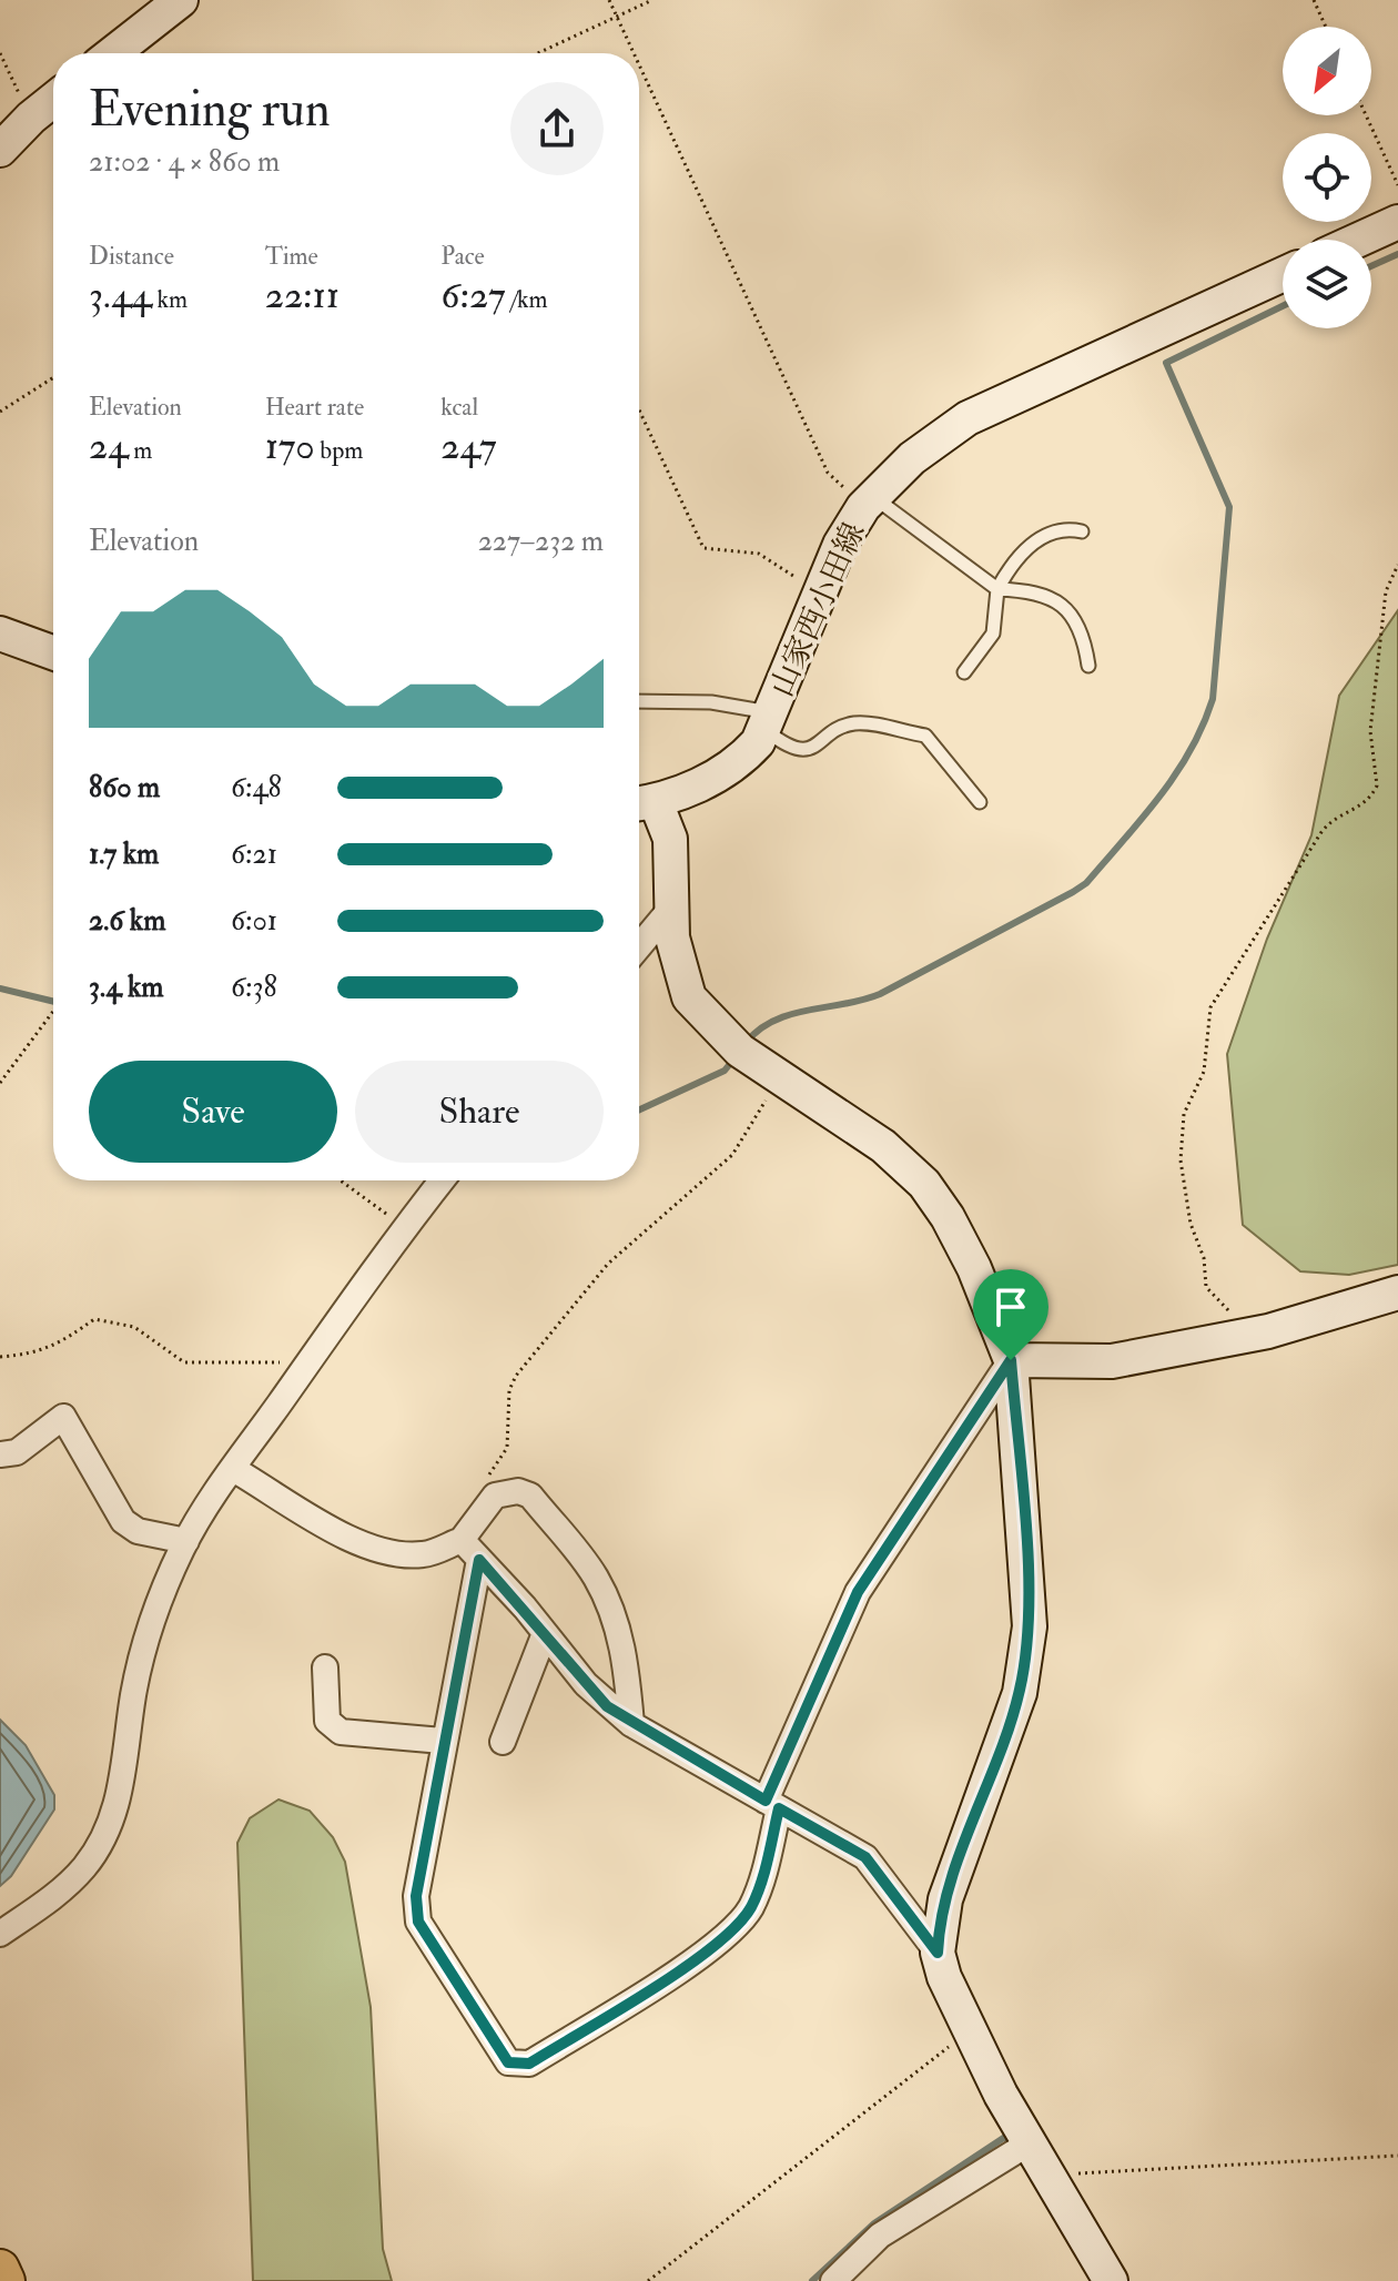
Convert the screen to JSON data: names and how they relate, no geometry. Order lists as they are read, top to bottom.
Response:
{
  "streets": {
    "street": ["山家西小田線"]
  },
  "north": "bottom left",
  "page": {
    "heading": ["Evening run", "21:02 · 4 × 860 m"],
    "stats": [
      ["Distance", "3.44 km"],
      ["Time", "22:11"],
      ["Pace", "6:27 /km"],
      ["Elevation", "24 m"],
      ["Heart rate", "170 bpm"],
      ["kcal", "247"]
    ],
    "chart": ["Elevation", "227–232 m"],
    "list": [
      {
        "name": "860 m",
        "note": "6:48"
      },
      {
        "name": "1.7 km",
        "note": "6:21"
      },
      {
        "name": "2.6 km",
        "note": "6:01"
      },
      {
        "name": "3.4 km",
        "note": "6:38"
      }
    ],
    "buttons": ["Save", "Share"]
  }
}
